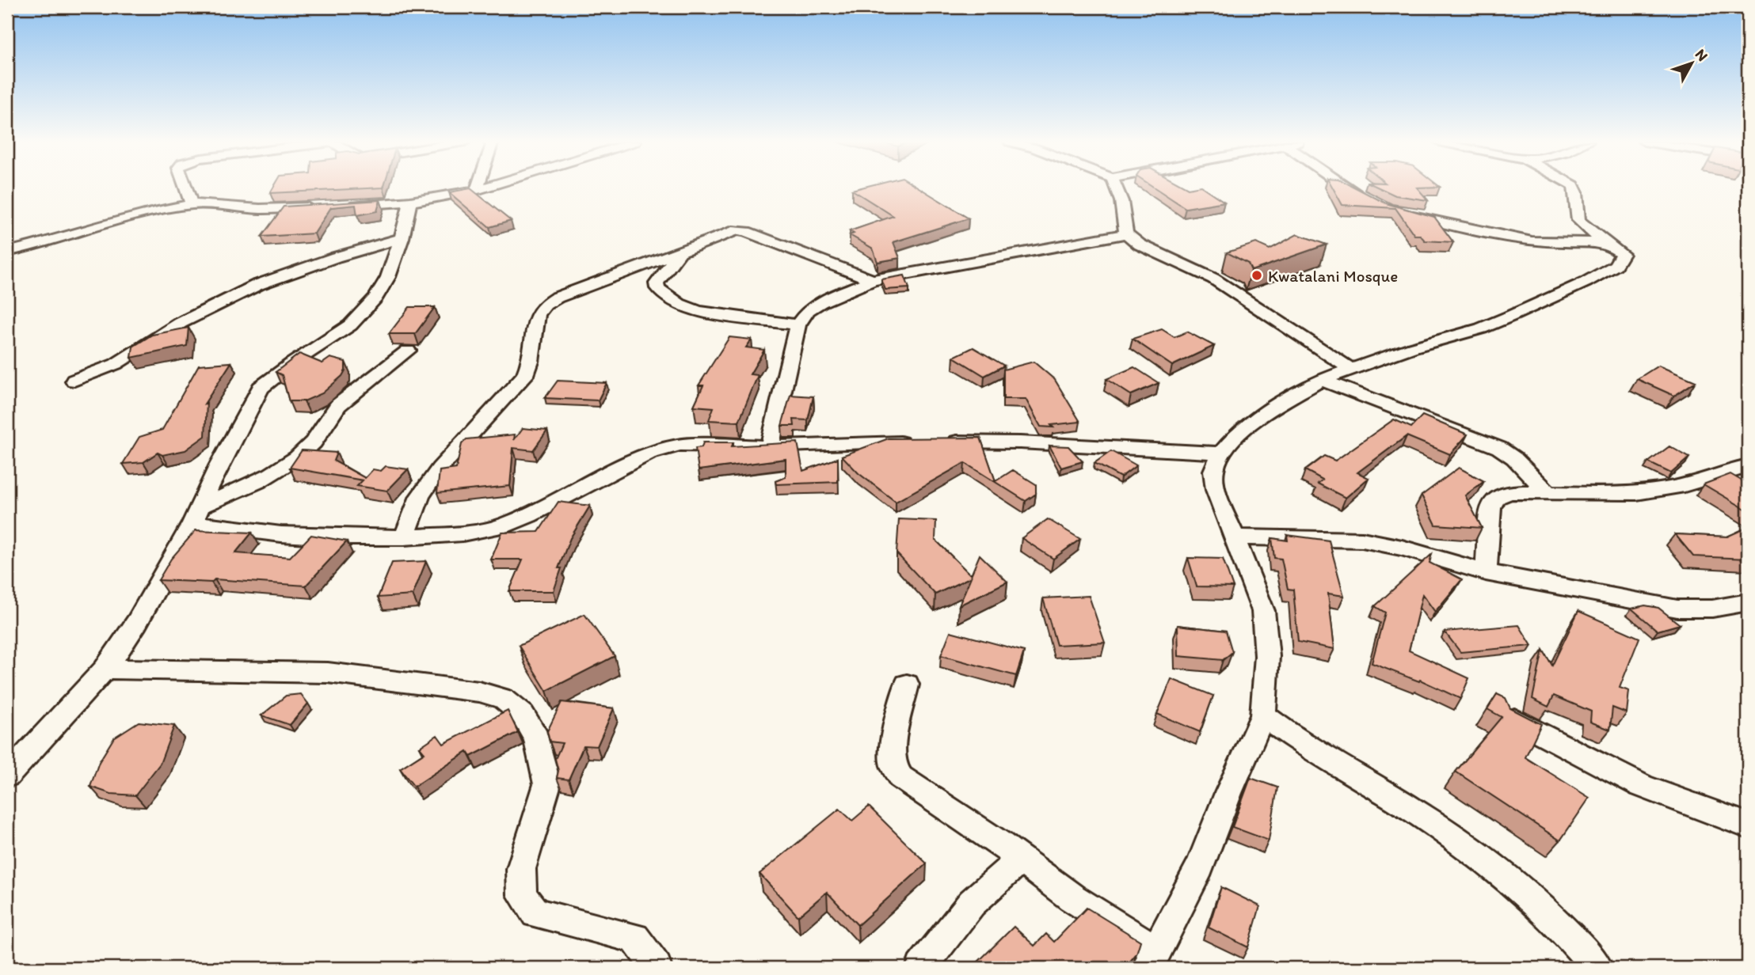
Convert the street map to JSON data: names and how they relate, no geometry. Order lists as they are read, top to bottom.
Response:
{
  "places": ["Kwatalani Mosque"],
  "north": "top right"
}
